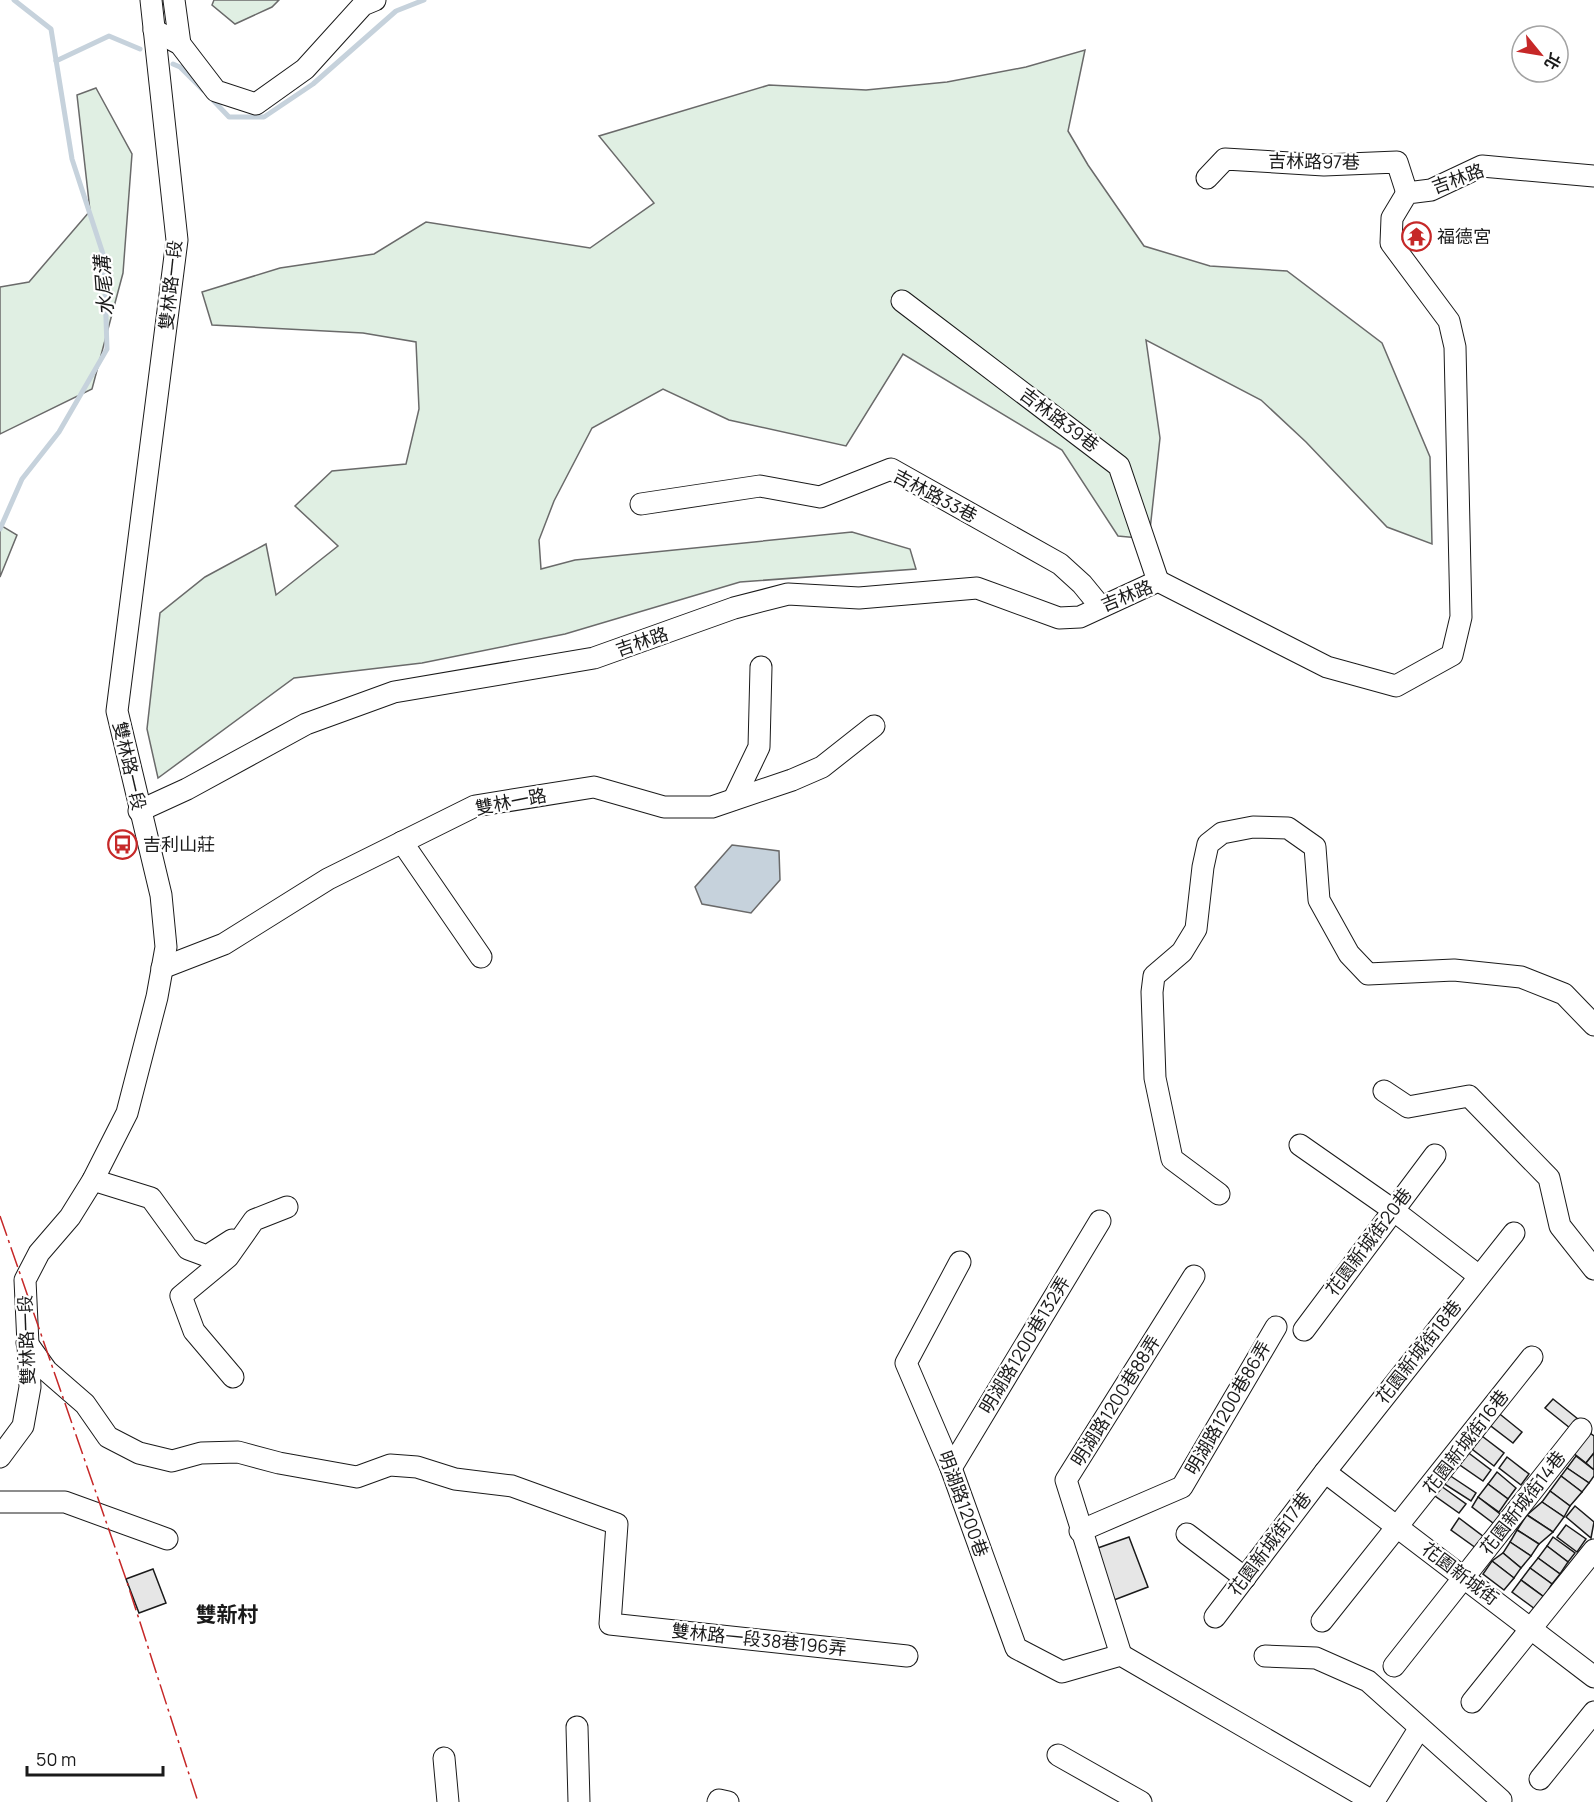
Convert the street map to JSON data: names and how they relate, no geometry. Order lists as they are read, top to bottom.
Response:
{
  "streets": {
    "street": [
      "吉林路97巷",
      "吉林路",
      "雙林路一段",
      "吉林路39巷",
      "吉林路33巷",
      "雙林一路",
      "花園新城街20巷",
      "明湖路1200巷132弄",
      "花園新城街18巷",
      "明湖路1200巷88弄",
      "明湖路1200巷86弄",
      "花園新城街16巷",
      "花園新城街14巷",
      "明湖路1200巷",
      "花園新城街17巷",
      "花園新城街",
      "雙林路一段38巷196弄"
    ]
  },
  "crossings": [
    ["吉林路97巷", "吉林路"],
    ["吉林路", "雙林路一段"],
    ["吉林路", "吉林路39巷"],
    ["吉林路", "吉林路33巷"],
    ["雙林路一段", "雙林一路"],
    ["雙林路一段", "雙林路一段38巷196弄"],
    ["明湖路1200巷132弄", "明湖路1200巷"],
    ["花園新城街18巷", "花園新城街17巷"],
    ["花園新城街18巷", "花園新城街"],
    ["明湖路1200巷88弄", "明湖路1200巷86弄"],
    ["花園新城街16巷", "花園新城街"],
    ["花園新城街14巷", "花園新城街"],
    ["花園新城街17巷", "花園新城街"]
  ],
  "districts": ["雙新村"],
  "water": ["水尾溝"],
  "places": {
    "temple": ["福德宮"],
    "bus stop": ["吉利山莊"]
  },
  "scale_bar": "50 m",
  "north": "bottom right"
}
